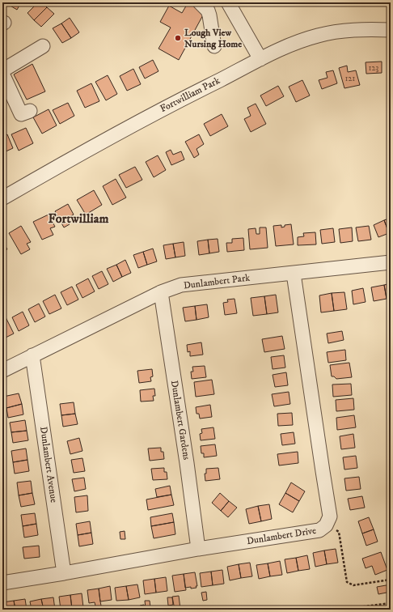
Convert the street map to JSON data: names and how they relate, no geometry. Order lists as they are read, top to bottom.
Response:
{
  "streets": {
    "street": [
      "Fortwilliam Park",
      "Dunlambert Park",
      "Dunlambert Gardens",
      "Dunlambert Avenue",
      "Dunlambert Drive"
    ]
  },
  "crossings": [
    ["Dunlambert Park", "Dunlambert Gardens"],
    ["Dunlambert Park", "Dunlambert Avenue"],
    ["Dunlambert Park", "Dunlambert Drive"],
    ["Dunlambert Gardens", "Dunlambert Drive"],
    ["Dunlambert Avenue", "Dunlambert Drive"]
  ],
  "districts": ["Fortwilliam"],
  "places": ["Lough View Nursing Home"],
  "house_numbers": ["123", "121"]
}
